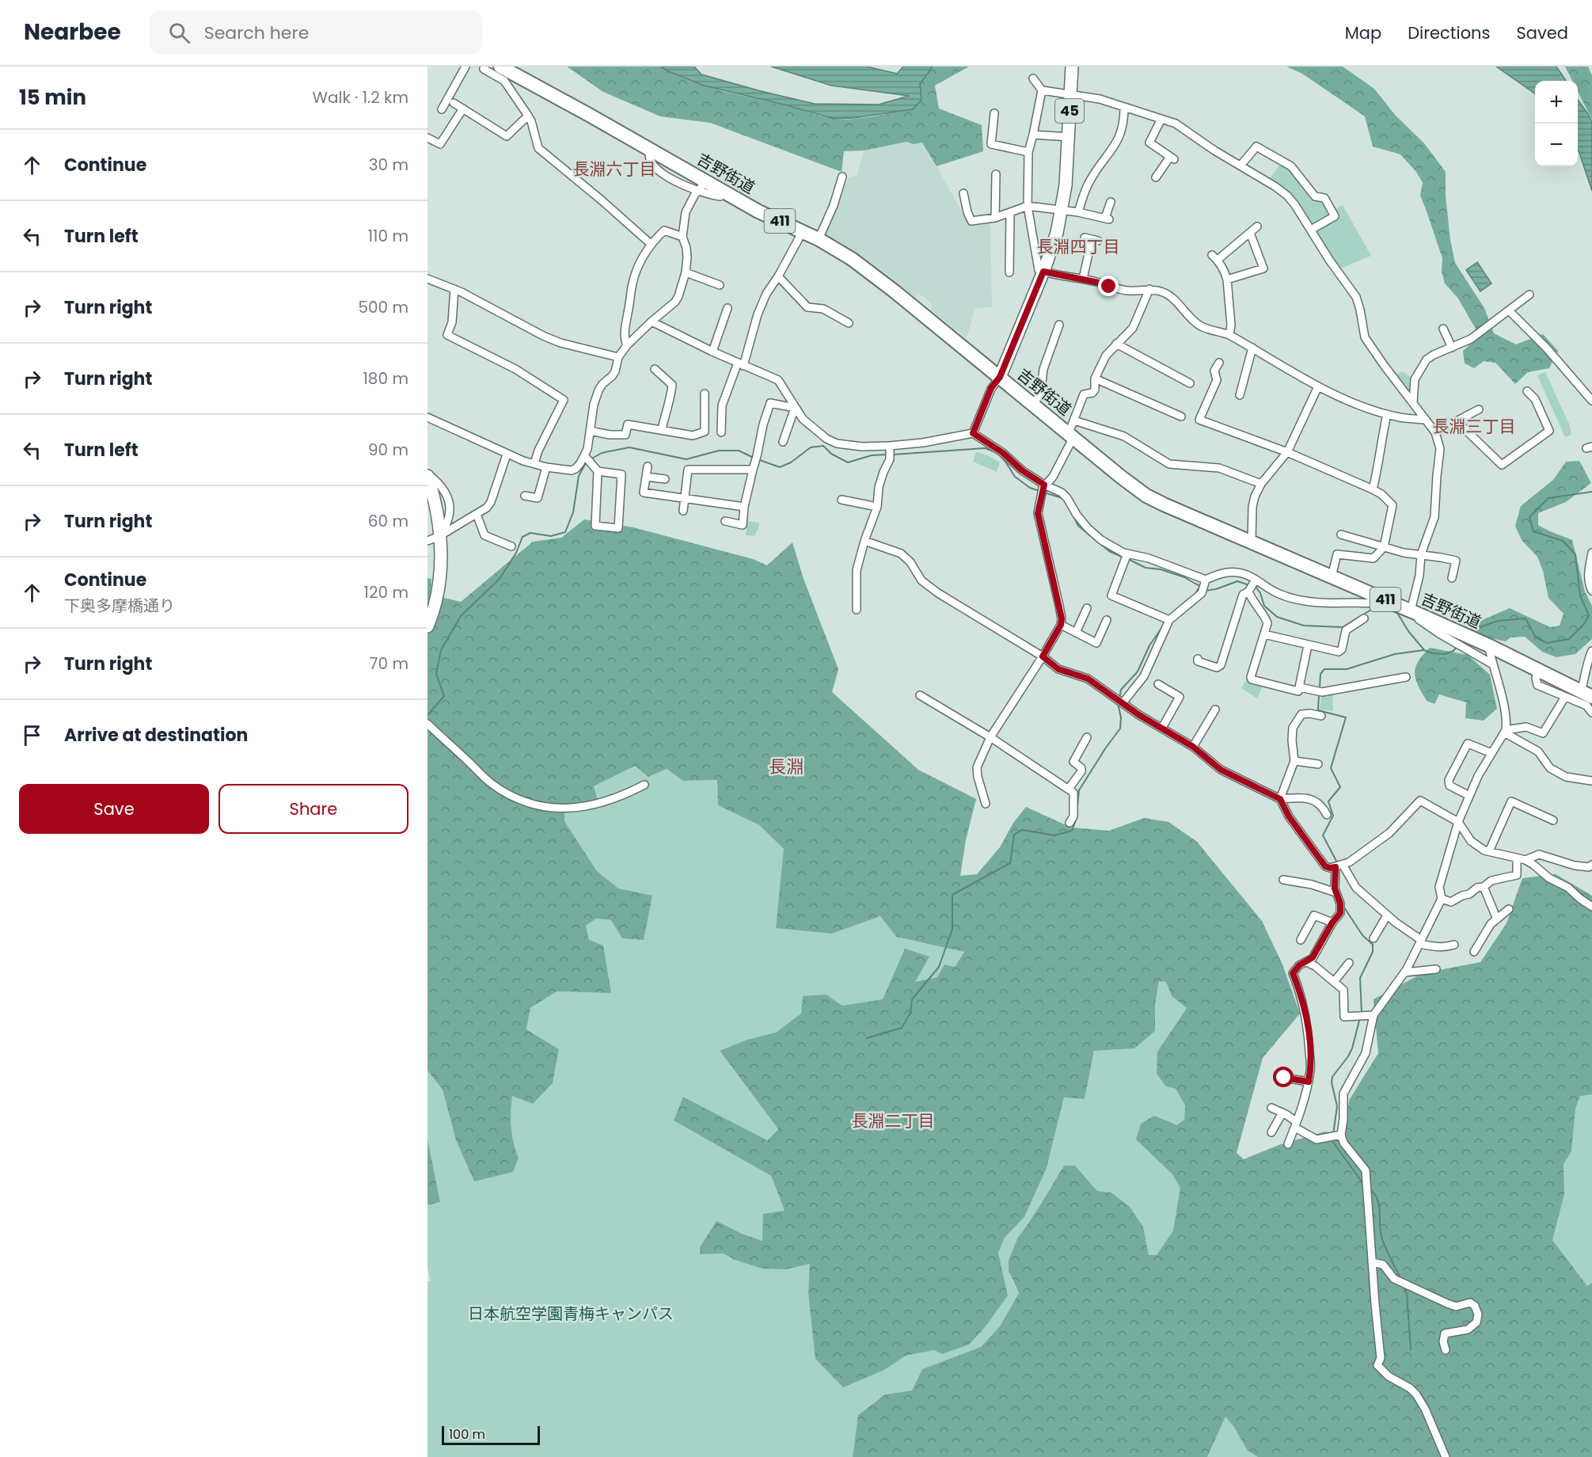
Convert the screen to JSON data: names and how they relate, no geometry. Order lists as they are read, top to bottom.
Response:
{
  "streets": {
    "highway": ["吉野街道", "411"],
    "main road": ["45"]
  },
  "crossings": [
    ["45", "吉野街道"]
  ],
  "districts": [
    "長淵六丁目",
    "長淵四丁目",
    "長淵三丁目",
    "長淵",
    "長淵二丁目"
  ],
  "parks": ["日本航空学園青梅キャンパス"],
  "scale_bar": "100 m",
  "page": {
    "header": "Nearbee",
    "search": "Search here",
    "nav": ["Map", "Directions", "Saved"],
    "heading": ["15 min", "Walk · 1.2 km"],
    "map_buttons": ["+", "−"],
    "list": [
      ["Continue", "30 m"],
      ["Turn left", "110 m"],
      ["Turn right", "500 m"],
      ["Turn right", "180 m"],
      ["Turn left", "90 m"],
      ["Turn right", "60 m"],
      ["Continue", "下奥多摩橋通り", "120 m"],
      ["Turn right", "70 m"],
      "Arrive at destination"
    ],
    "buttons": ["Save", "Share"],
    "scale": "100 m"
  }
}
